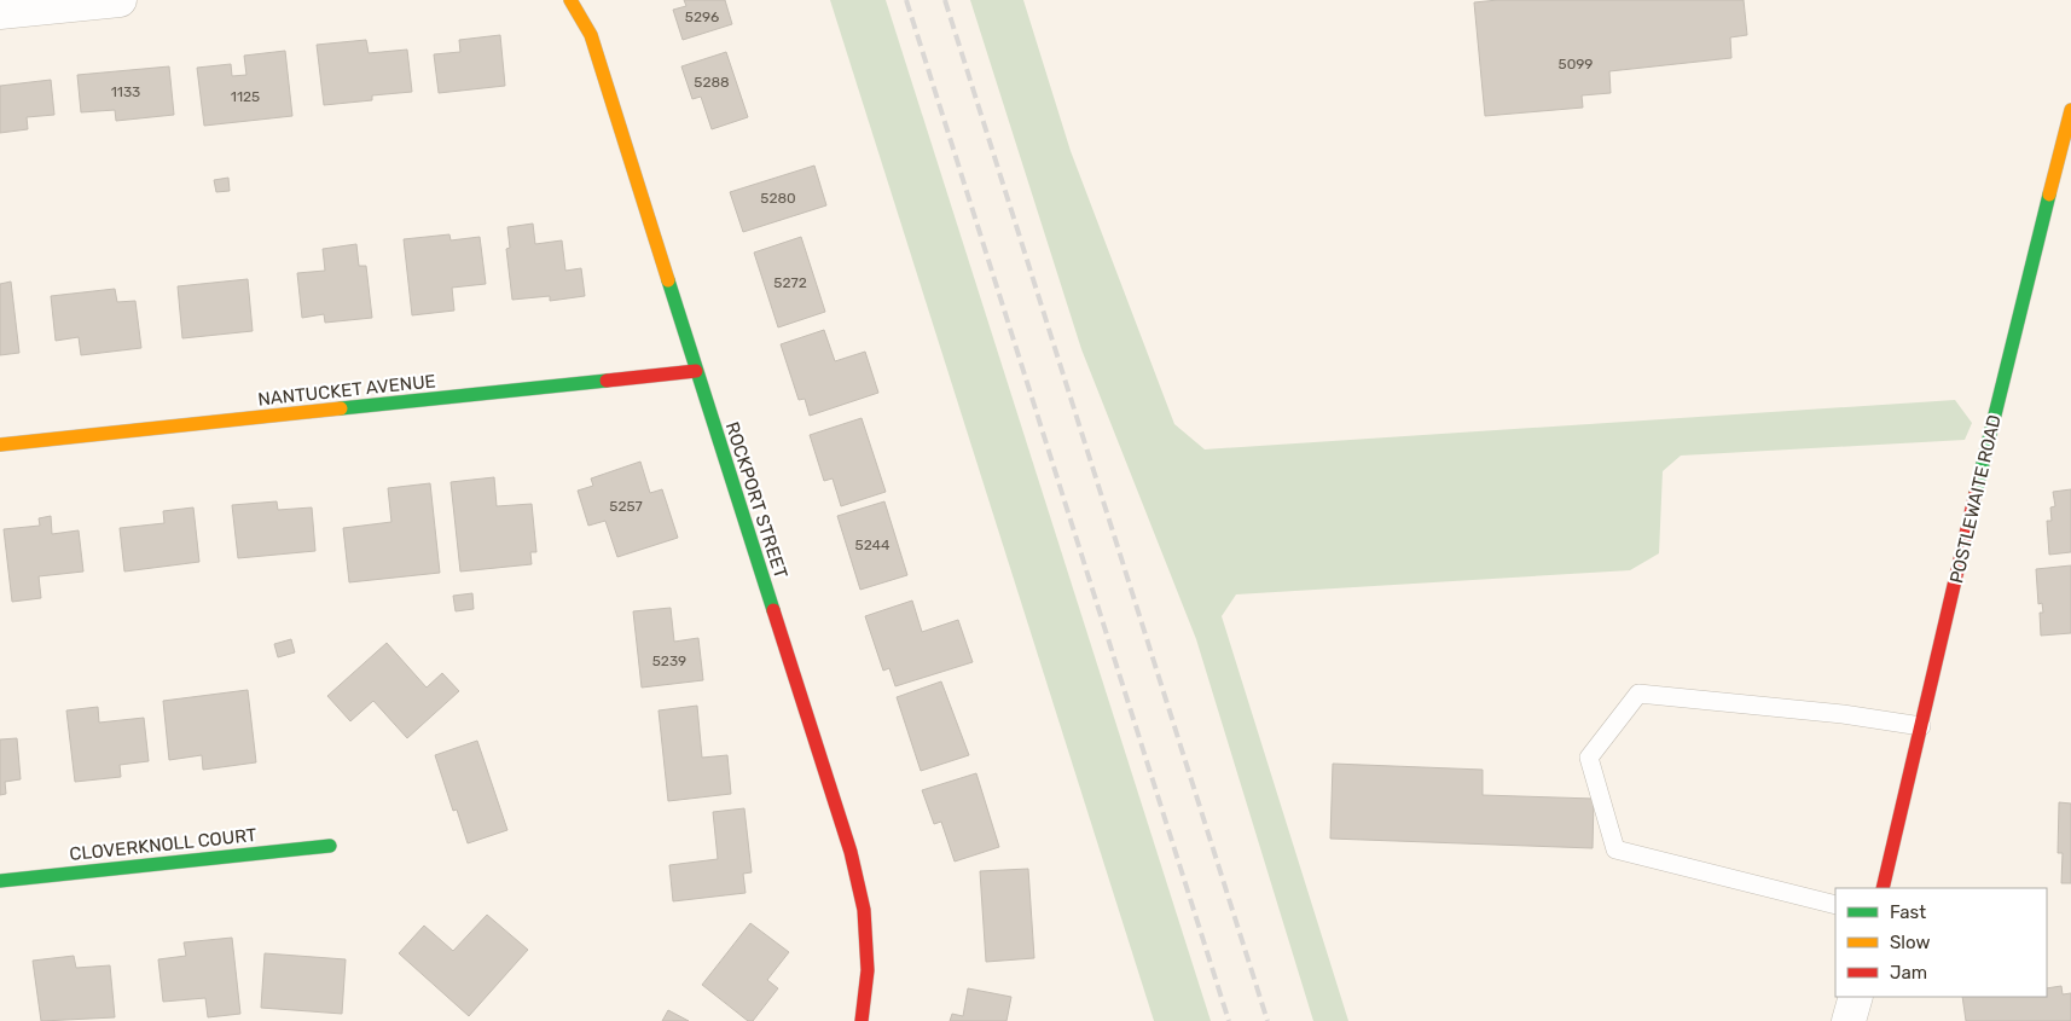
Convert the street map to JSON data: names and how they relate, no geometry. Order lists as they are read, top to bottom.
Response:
{
  "streets": {
    "street": [
      "NANTUCKET AVENUE",
      "POSTLEWAITE ROAD",
      "ROCKPORT STREET",
      "CLOVERKNOLL COURT"
    ]
  },
  "crossings": [
    ["NANTUCKET AVENUE", "ROCKPORT STREET"]
  ],
  "house_numbers": [
    "5296",
    "5099",
    "5288",
    "1133",
    "1125",
    "5280",
    "5272",
    "5257",
    "5244",
    "5239"
  ],
  "legend": ["Fast", "Slow", "Jam"]
}
